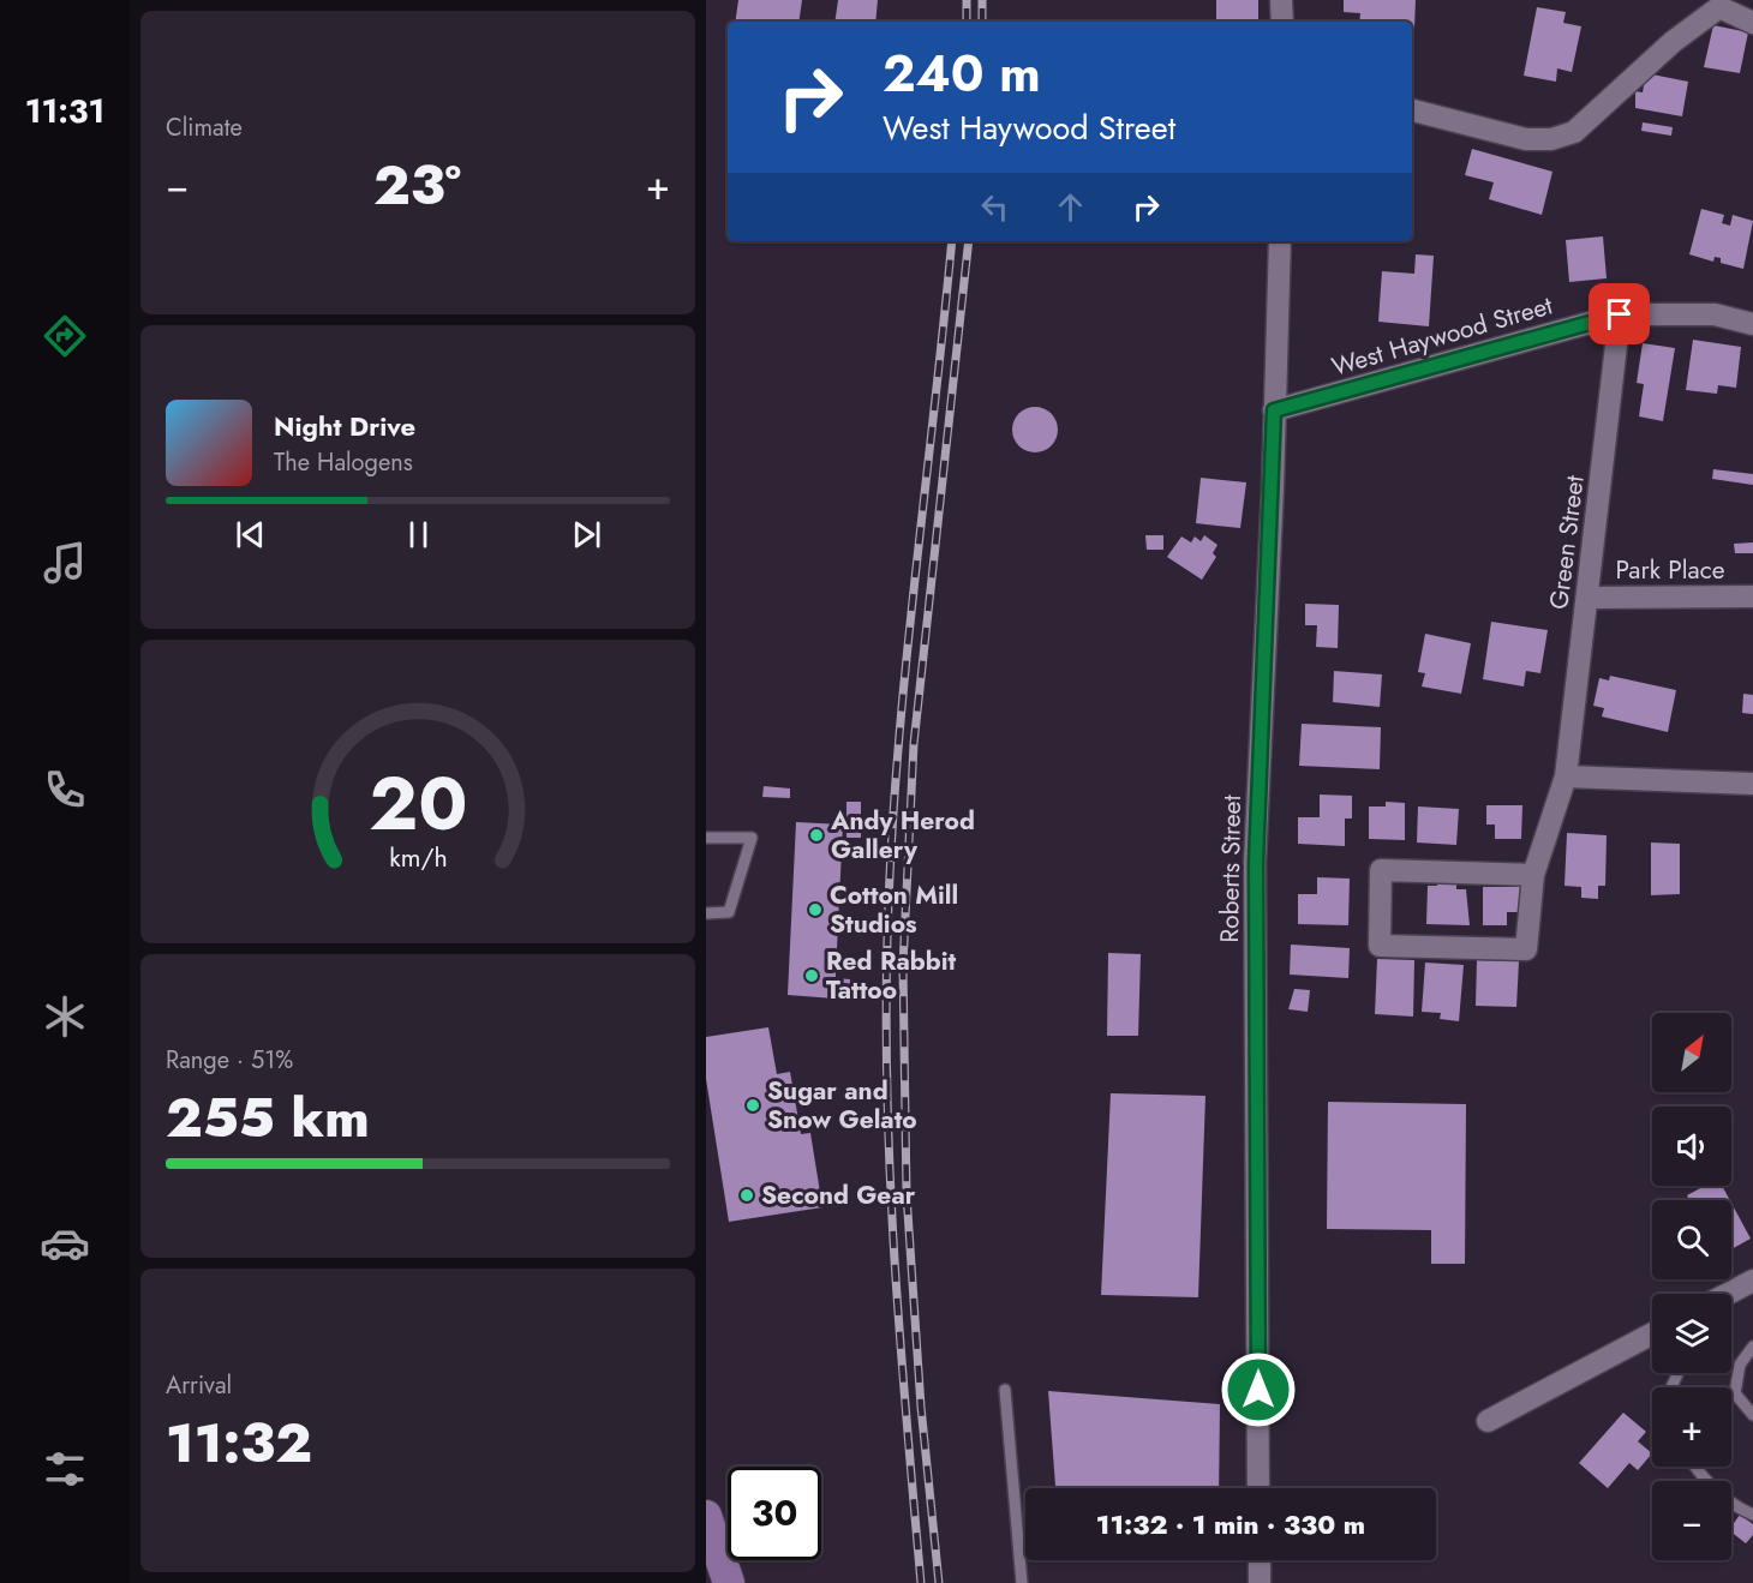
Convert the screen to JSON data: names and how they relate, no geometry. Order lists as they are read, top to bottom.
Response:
{
  "streets": {
    "street": [
      "West Haywood Street",
      "Green Street",
      "Park Place",
      "Roberts Street"
    ]
  },
  "crossings": [
    ["West Haywood Street", "Green Street"],
    ["West Haywood Street", "Roberts Street"],
    ["Green Street", "Park Place"]
  ],
  "places": [
    "Andy Herod Gallery",
    "Cotton Mill Studios",
    "Red Rabbit Tattoo",
    "Sugar and Snow Gelato",
    "Second Gear"
  ],
  "north": "top right",
  "page": {
    "tabs": "11:31",
    "tile": [
      "Climate",
      ["Range · 51%", "255 km"],
      ["Arrival", "11:32"]
    ],
    "turn": ["240 m", "West Haywood Street"],
    "heat": ["−", "23°", "+"],
    "song": ["Night Drive", "The Halogens"],
    "map_buttons": ["+", "−"],
    "limit": "30",
    "trip": "11:32 · 1 min · 330 m",
    "gauge": ["20", "km/h"]
  }
}
